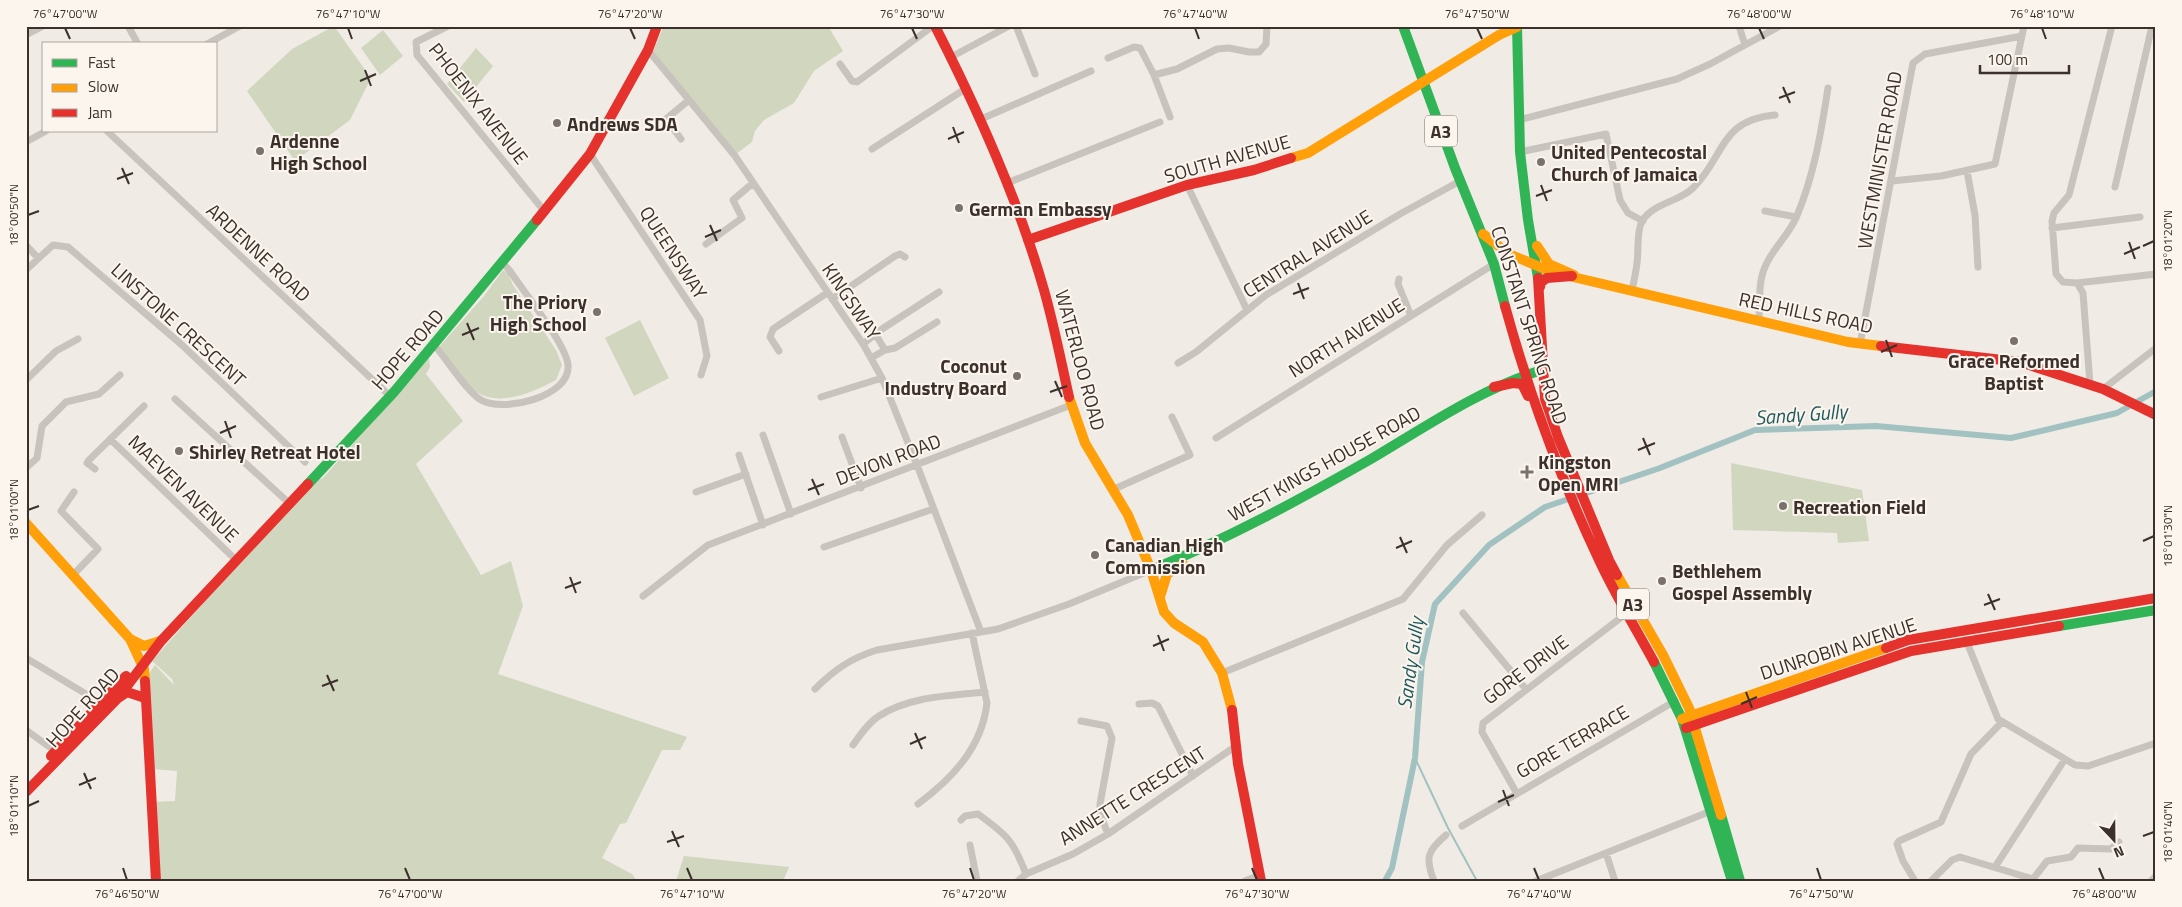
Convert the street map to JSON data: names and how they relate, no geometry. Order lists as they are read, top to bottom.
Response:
{
  "streets": {
    "main road": [
      "A3",
      "SOUTH AVENUE",
      "RED HILLS ROAD",
      "CONSTANT SPRING ROAD",
      "HOPE ROAD",
      "WATERLOO ROAD",
      "WEST KINGS HOUSE ROAD",
      "DUNROBIN AVENUE"
    ],
    "street": [
      "PHOENIX AVENUE",
      "WESTMINISTER ROAD",
      "ARDENNE ROAD",
      "QUEENSWAY",
      "CENTRAL AVENUE",
      "KINGSWAY",
      "LINSTONE CRESCENT",
      "NORTH AVENUE",
      "DEVON ROAD",
      "MAEVEN AVENUE",
      "GORE DRIVE",
      "GORE TERRACE",
      "ANNETTE CRESCENT"
    ]
  },
  "crossings": [
    ["PHOENIX AVENUE", "HOPE ROAD"],
    ["A3", "SOUTH AVENUE"],
    ["A3", "RED HILLS ROAD"],
    ["A3", "CONSTANT SPRING ROAD"],
    ["A3", "WEST KINGS HOUSE ROAD"],
    ["SOUTH AVENUE", "CONSTANT SPRING ROAD"],
    ["SOUTH AVENUE", "WATERLOO ROAD"],
    ["WESTMINISTER ROAD", "RED HILLS ROAD"],
    ["ARDENNE ROAD", "HOPE ROAD"],
    ["QUEENSWAY", "HOPE ROAD"],
    ["CENTRAL AVENUE", "CONSTANT SPRING ROAD"],
    ["KINGSWAY", "HOPE ROAD"],
    ["KINGSWAY", "DEVON ROAD"],
    ["KINGSWAY", "WEST KINGS HOUSE ROAD"],
    ["RED HILLS ROAD", "CONSTANT SPRING ROAD"],
    ["CONSTANT SPRING ROAD", "NORTH AVENUE"],
    ["CONSTANT SPRING ROAD", "WEST KINGS HOUSE ROAD"],
    ["CONSTANT SPRING ROAD", "DUNROBIN AVENUE"],
    ["CONSTANT SPRING ROAD", "GORE DRIVE"],
    ["CONSTANT SPRING ROAD", "GORE TERRACE"],
    ["HOPE ROAD", "MAEVEN AVENUE"],
    ["WATERLOO ROAD", "DEVON ROAD"],
    ["WATERLOO ROAD", "WEST KINGS HOUSE ROAD"],
    ["WATERLOO ROAD", "ANNETTE CRESCENT"],
    ["GORE DRIVE", "GORE TERRACE"]
  ],
  "water": ["Sandy Gully"],
  "places": {
    "other": [
      "Andrews SDA",
      "Ardenne High School",
      "United Pentecostal Church of Jamaica",
      "German Embassy",
      "The Priory High School",
      "Grace Reformed Baptist",
      "Coconut Industry Board",
      "Shirley Retreat Hotel",
      "Recreation Field",
      "Canadian High Commission",
      "Bethlehem Gospel Assembly"
    ],
    "health": ["Kingston Open MRI"]
  },
  "legend": ["Fast", "Slow", "Jam"],
  "scale_bar": "100 m",
  "north": "bottom",
  "coordinates": [
    "76°47'00\"W",
    "76°47'10\"W",
    "76°47'20\"W",
    "76°47'30\"W",
    "76°47'40\"W",
    "76°47'50\"W",
    "76°48'00\"W",
    "76°48'10\"W",
    "18°00'50\"N",
    "18°01'20\"N",
    "18°01'00\"N",
    "18°01'30\"N",
    "18°01'10\"N",
    "18°01'40\"N",
    "76°46'50\"W"
  ]
}
